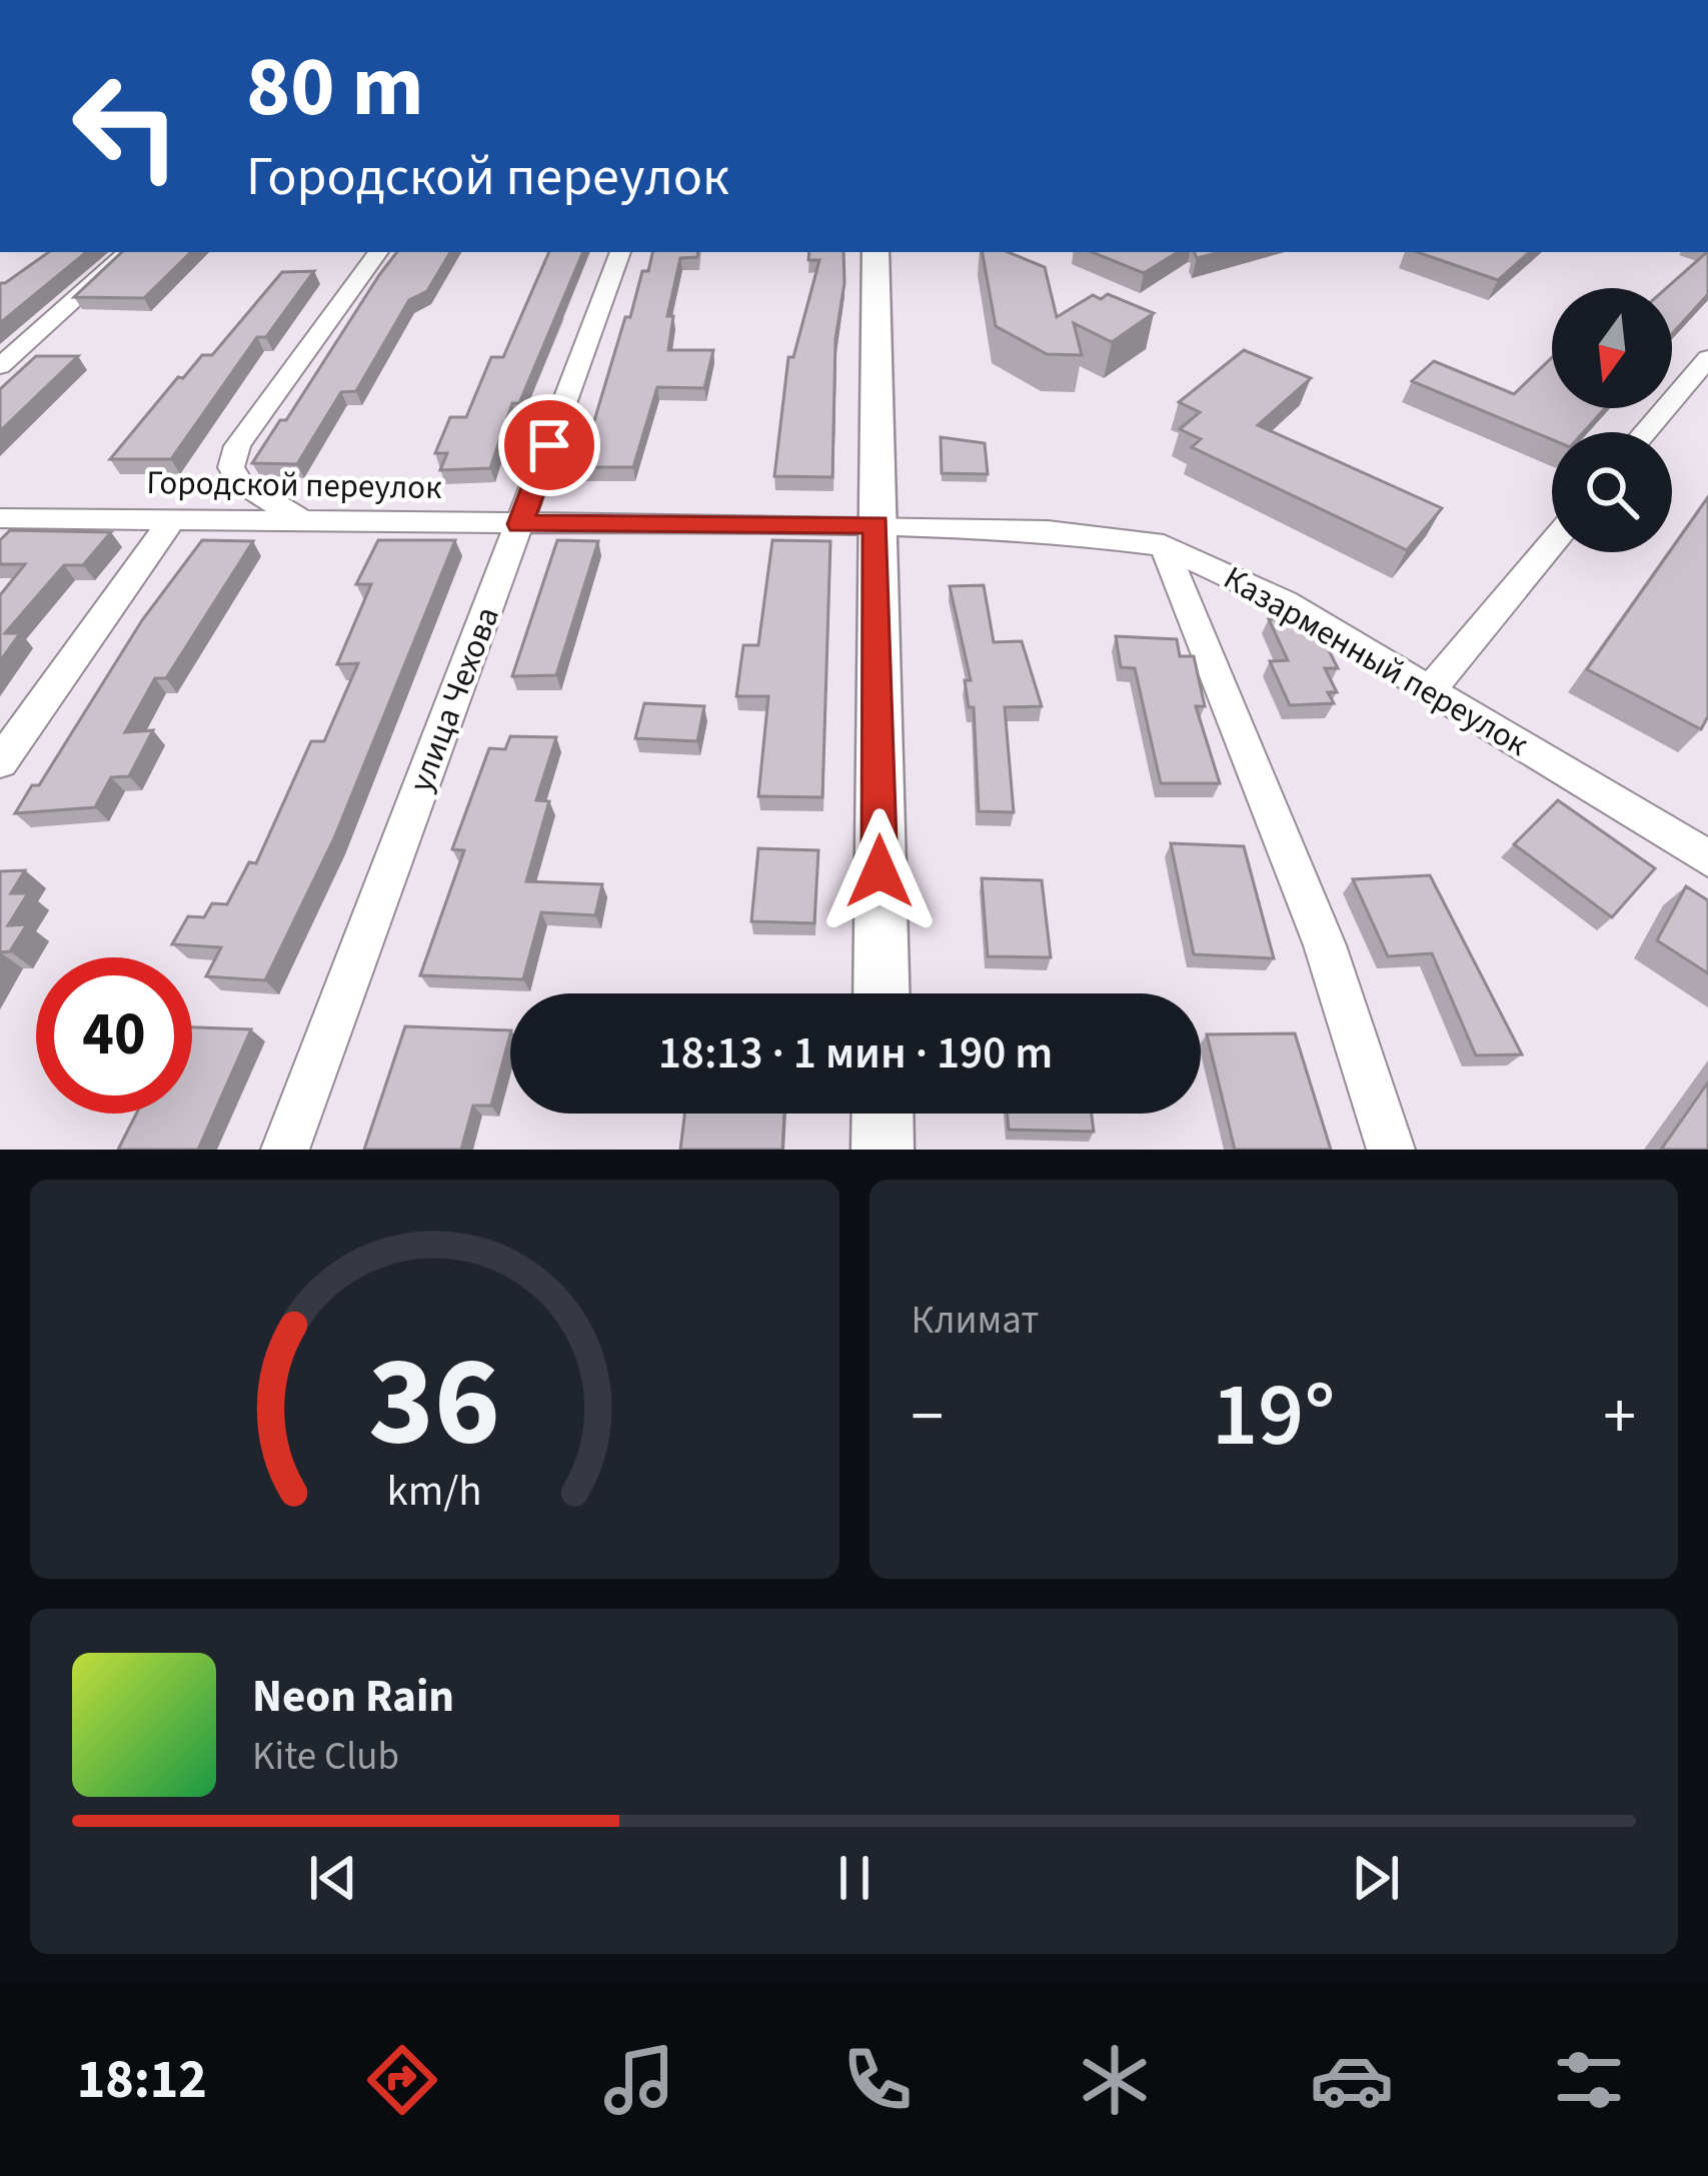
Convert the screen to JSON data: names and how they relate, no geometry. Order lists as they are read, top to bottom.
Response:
{
  "streets": {
    "street": ["Городской переулок", "Казарменный переулок", "улица Чехова"]
  },
  "crossings": [
    ["Городской переулок", "Казарменный переулок"],
    ["Городской переулок", "улица Чехова"]
  ],
  "north": "bottom",
  "page": {
    "turn": ["80 m", "Городской переулок"],
    "limit": "40",
    "trip": "18:13 · 1 мин · 190 m",
    "tile": "Климат",
    "heat": ["−", "19°", "+"],
    "song": ["Neon Rain", "Kite Club"],
    "tabs": "18:12",
    "gauge": ["36", "km/h"]
  }
}
